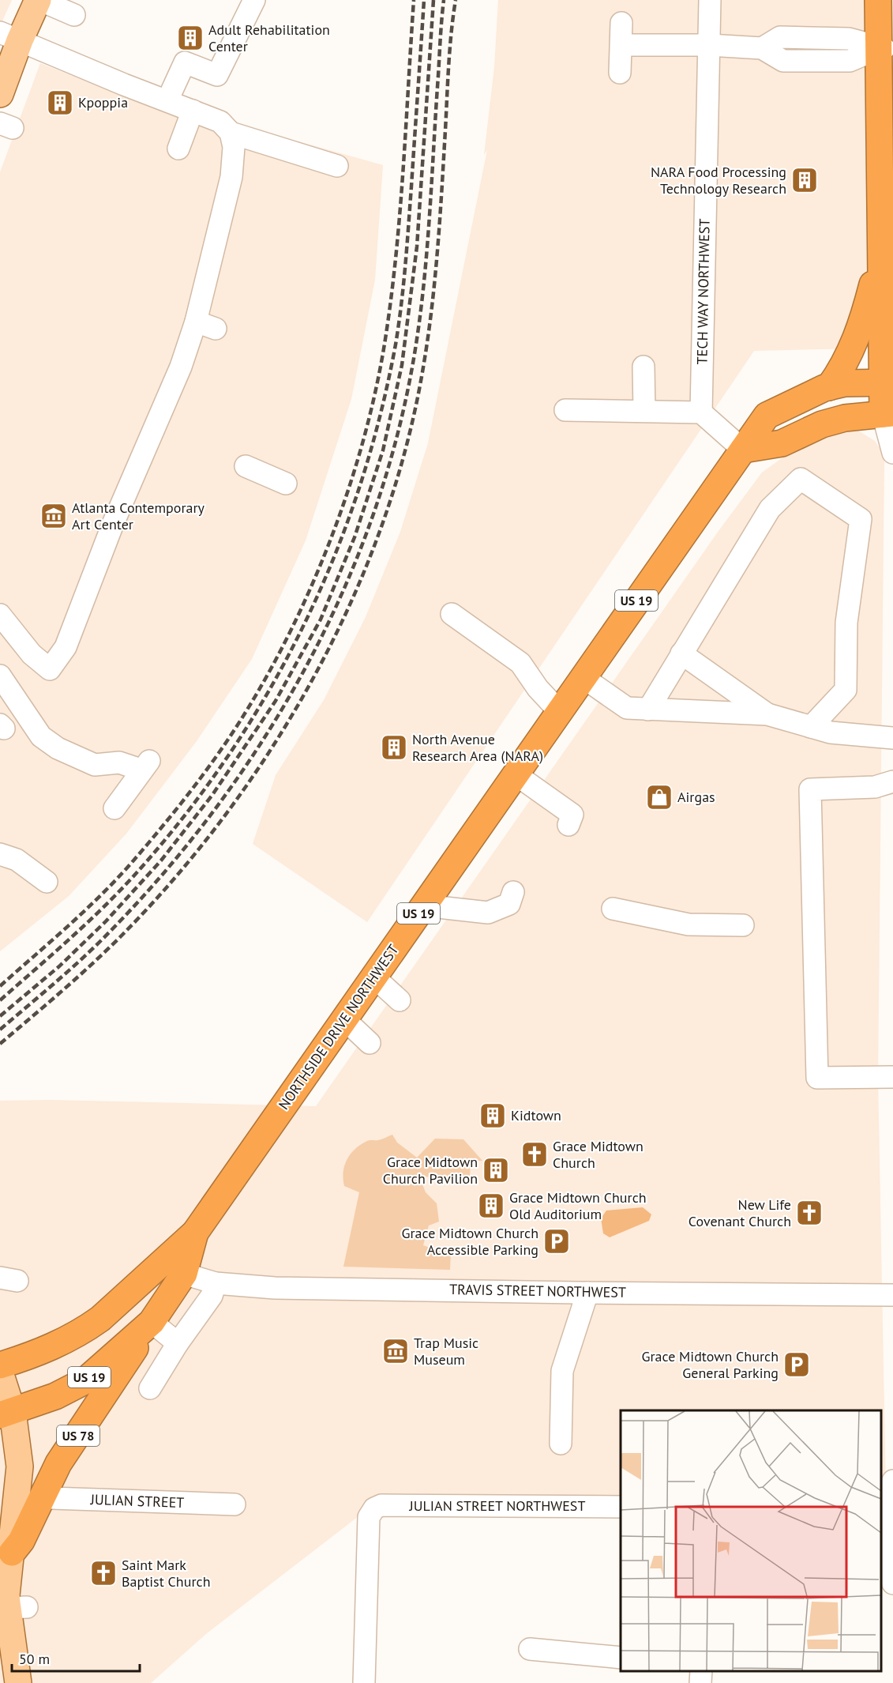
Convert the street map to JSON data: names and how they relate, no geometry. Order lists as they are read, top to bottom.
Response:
{
  "streets": {
    "highway": ["US 19", "NORTHSIDE DRIVE NORTHWEST", "US 78"],
    "street": [
      "TECH WAY NORTHWEST",
      "TRAVIS STREET NORTHWEST",
      "JULIAN STREET",
      "JULIAN STREET NORTHWEST"
    ]
  },
  "crossings": [
    ["NORTHSIDE DRIVE NORTHWEST", "TRAVIS STREET NORTHWEST"],
    ["NORTHSIDE DRIVE NORTHWEST", "US 78"],
    ["US 78", "JULIAN STREET"]
  ],
  "places": {
    "building": [
      "Adult Rehabilitation Center",
      "Kpoppia",
      "NARA Food Processing Technology Research",
      "North Avenue Research Area (NARA)",
      "Kidtown",
      "Grace Midtown Church Pavilion",
      "Grace Midtown Church Old Auditorium"
    ],
    "museum": ["Atlanta Contemporary Art Center", "Trap Music Museum"],
    "shop": ["Airgas"],
    "church": ["Grace Midtown Church", "New Life Covenant Church", "Saint Mark Baptist Church"],
    "parking": ["Grace Midtown Church Accessible Parking", "Grace Midtown Church General Parking"]
  },
  "scale_bar": "50 m"
}
